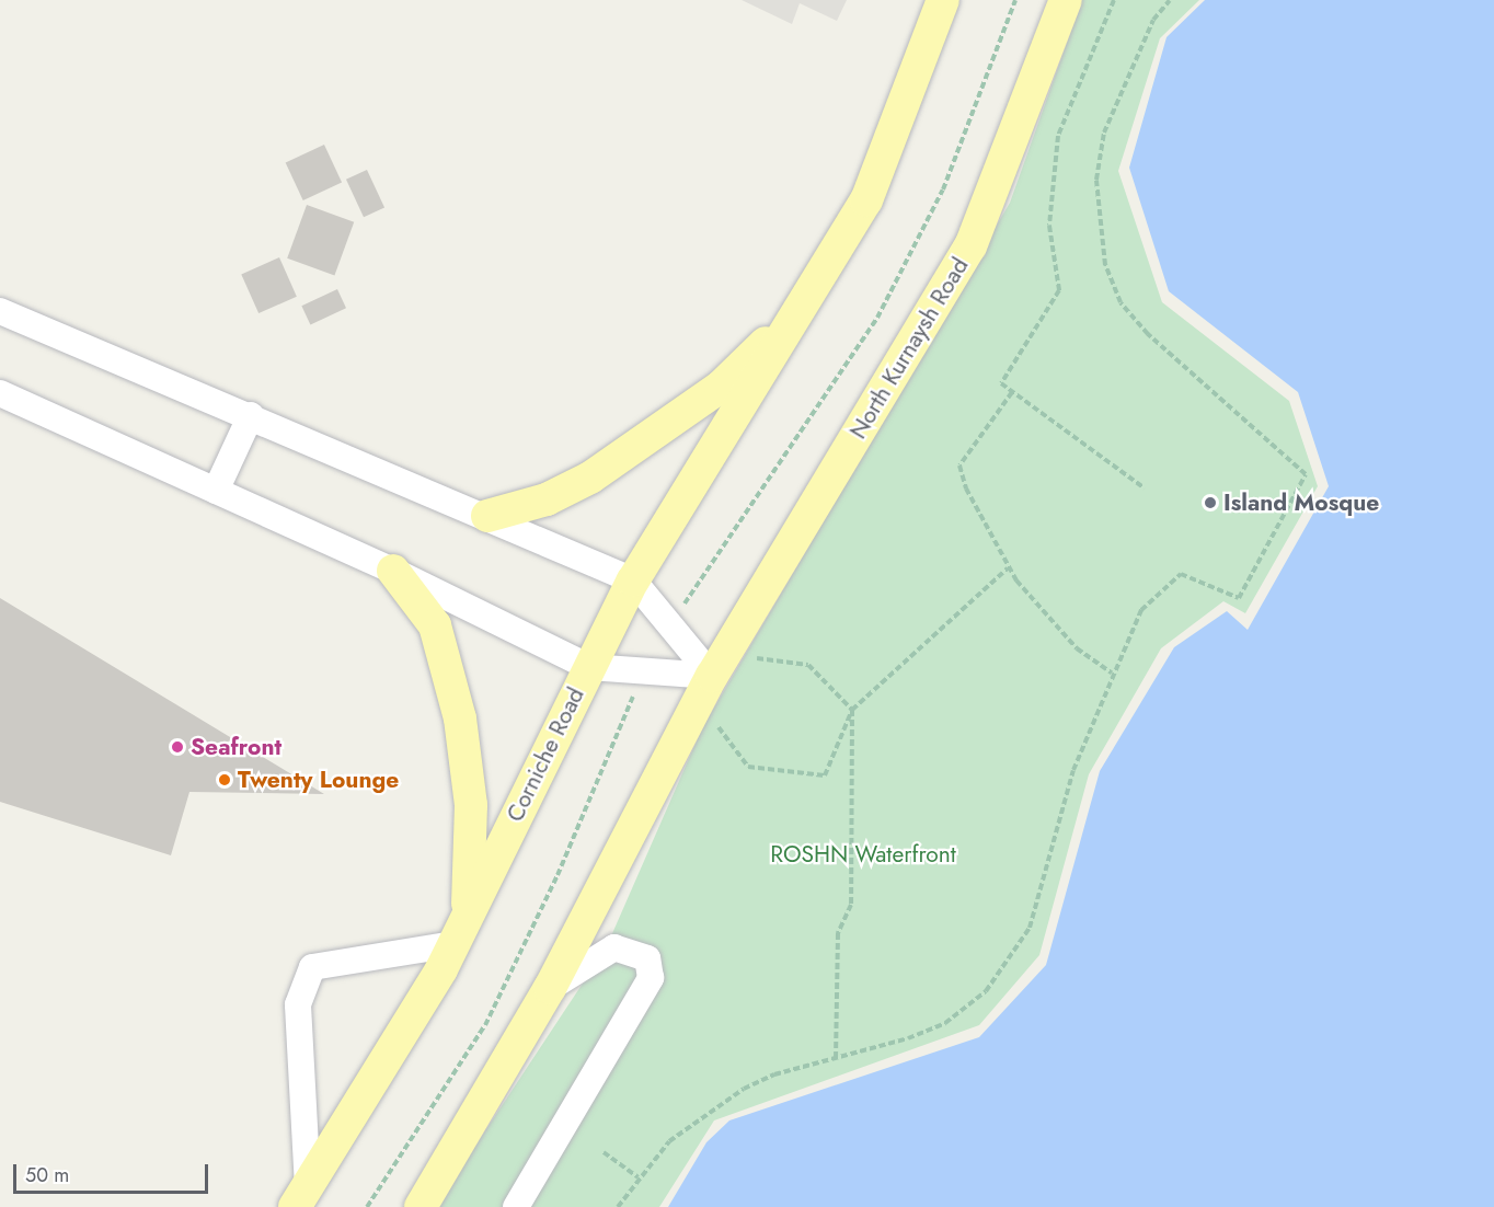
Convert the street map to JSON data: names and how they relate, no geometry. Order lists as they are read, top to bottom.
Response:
{
  "streets": {
    "main road": ["North Kurnaysh Road", "Corniche Road"]
  },
  "parks": ["ROSHN Waterfront"],
  "places": ["Island Mosque", "Seafront", "Twenty Lounge"],
  "scale_bar": "50 m"
}
